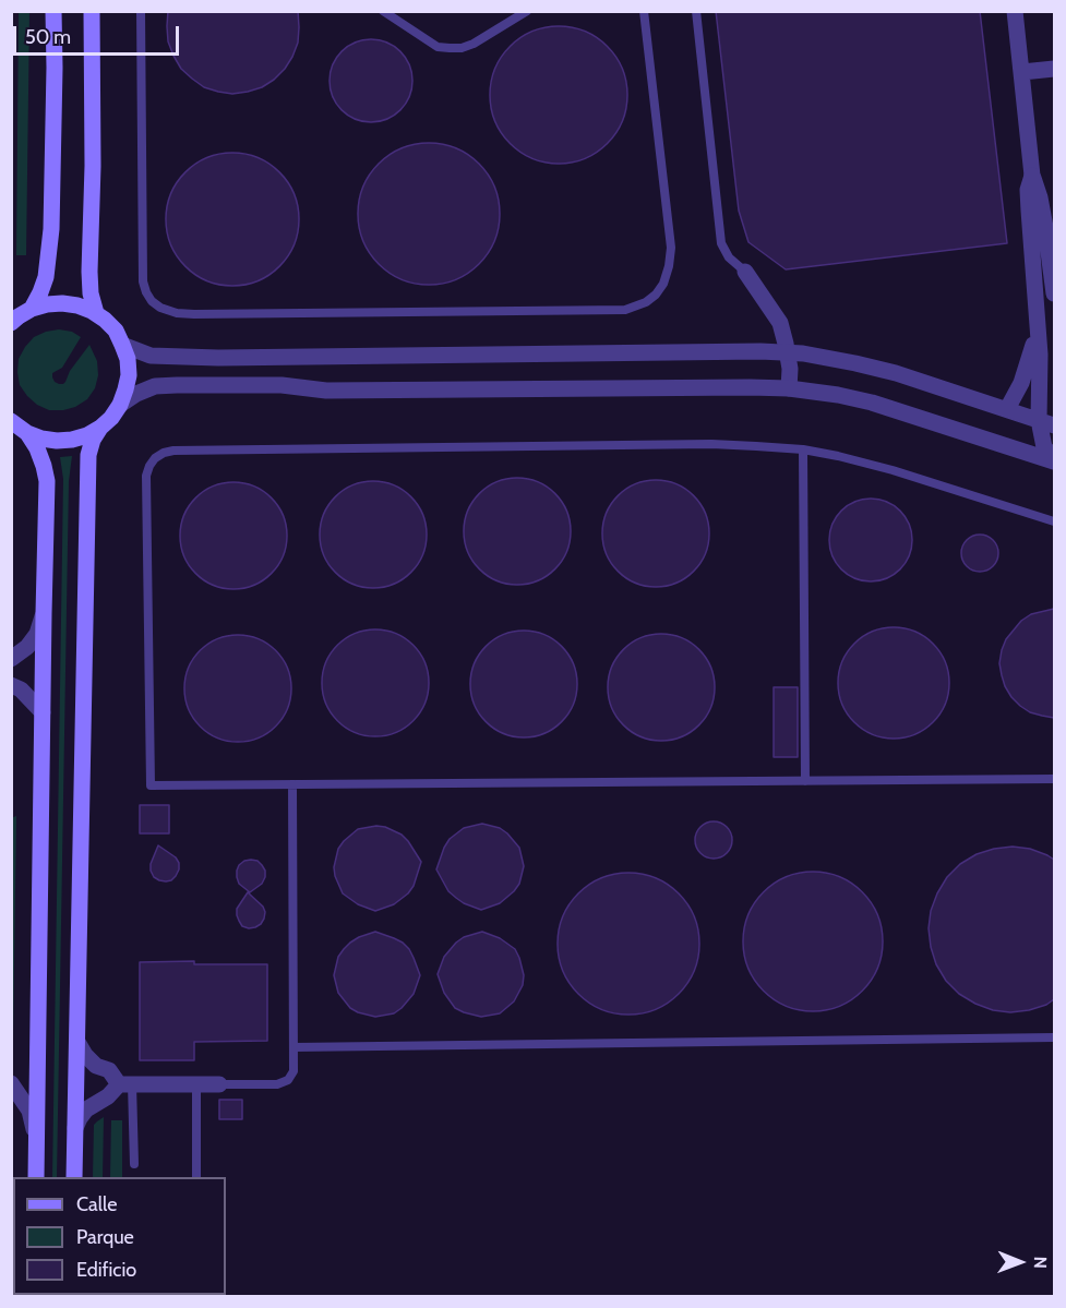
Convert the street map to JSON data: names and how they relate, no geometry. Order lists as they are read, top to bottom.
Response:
{
  "legend": ["Calle", "Parque", "Edificio"],
  "scale_bar": "50 m",
  "north": "right"
}
